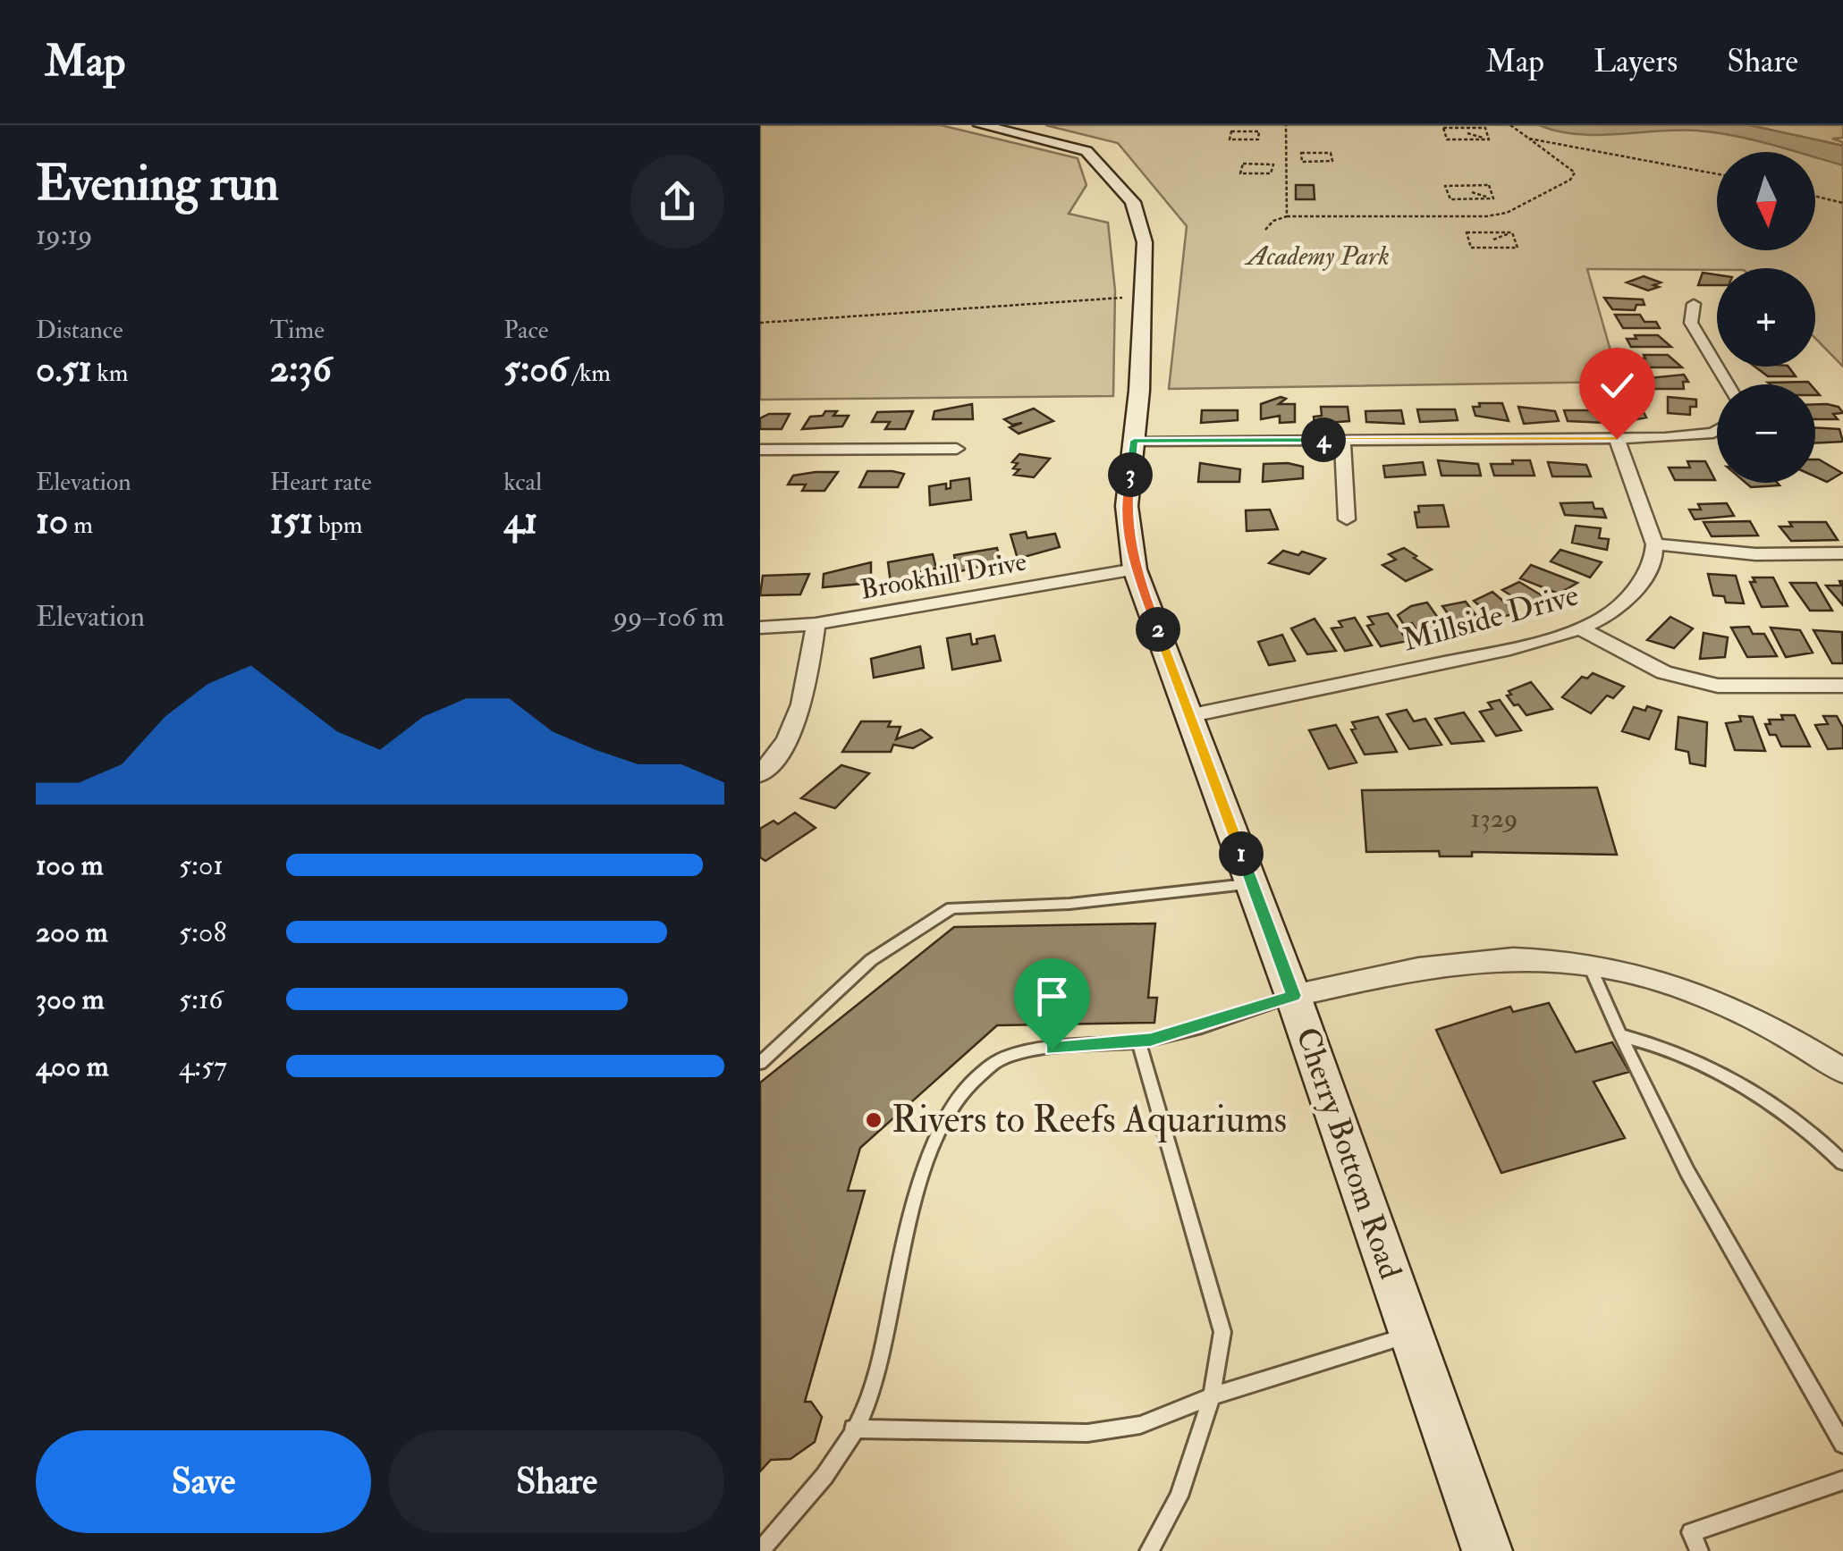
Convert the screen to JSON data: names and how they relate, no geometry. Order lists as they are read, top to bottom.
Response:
{
  "streets": {
    "main road": ["Cherry Bottom Road"],
    "street": ["Brookhill Drive", "Millside Drive"]
  },
  "crossings": [
    ["Brookhill Drive", "Cherry Bottom Road"],
    ["Millside Drive", "Cherry Bottom Road"]
  ],
  "parks": ["Academy Park"],
  "places": ["Rivers to Reefs Aquariums"],
  "house_numbers": ["1329"],
  "north": "bottom",
  "page": {
    "header": "Map",
    "nav": ["Map", "Layers", "Share"],
    "heading": ["Evening run", "19:19"],
    "map_buttons": ["+", "−"],
    "stats": [
      ["Distance", "0.51 km"],
      ["Time", "2:36"],
      ["Pace", "5:06 /km"],
      ["Elevation", "10 m"],
      ["Heart rate", "151 bpm"],
      ["kcal", "41"]
    ],
    "pins": [
      "4",
      "3",
      "2",
      "1"
    ],
    "chart": ["Elevation", "99–106 m"],
    "list": [
      {
        "name": "100 m",
        "note": "5:01"
      },
      {
        "name": "200 m",
        "note": "5:08"
      },
      {
        "name": "300 m",
        "note": "5:16"
      },
      {
        "name": "400 m",
        "note": "4:57"
      }
    ],
    "buttons": ["Save", "Share"]
  }
}
